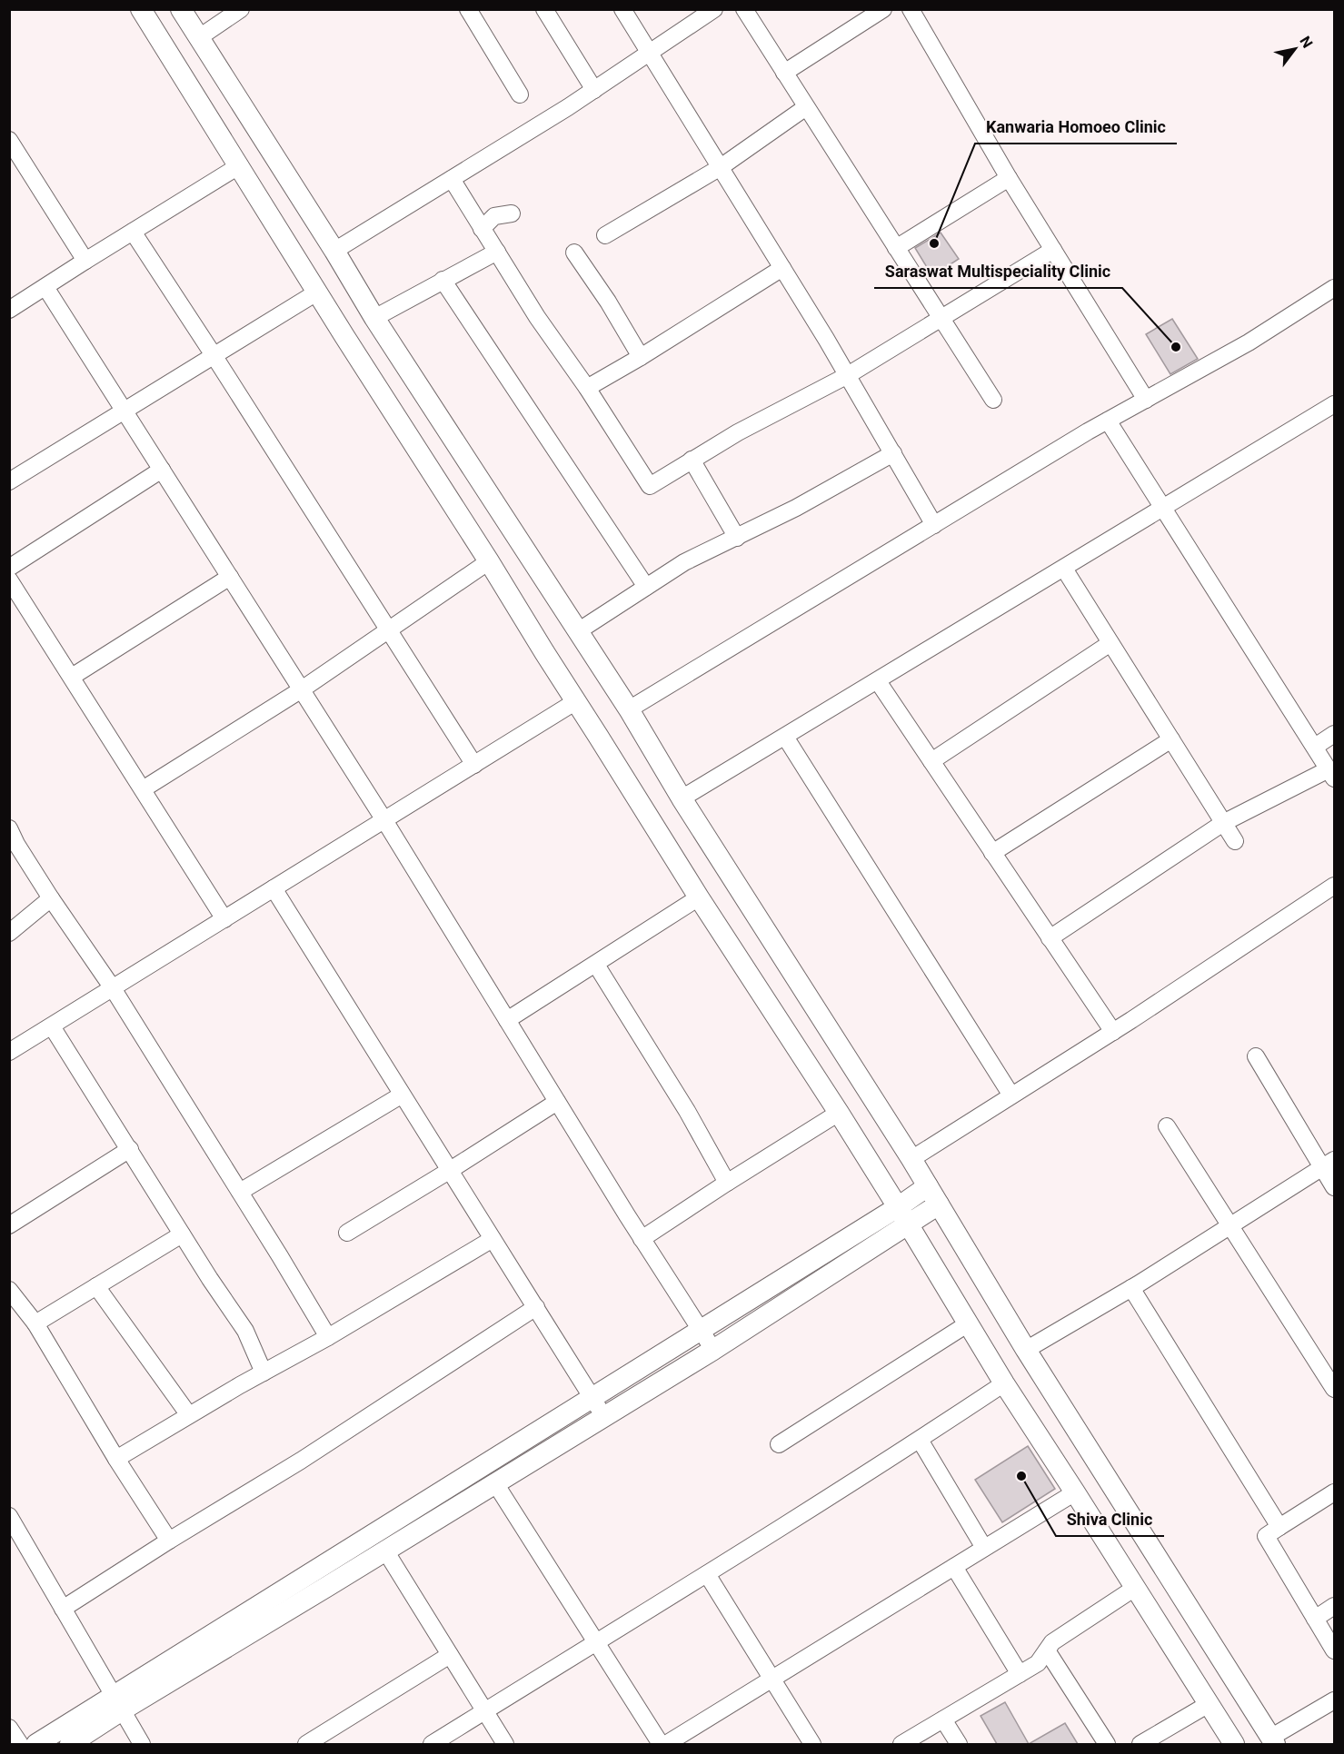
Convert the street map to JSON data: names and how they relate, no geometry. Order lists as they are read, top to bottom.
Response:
{
  "places": ["Kanwaria Homoeo Clinic", "Saraswat Multispeciality Clinic", "Shiva Clinic"],
  "north": "top right"
}
